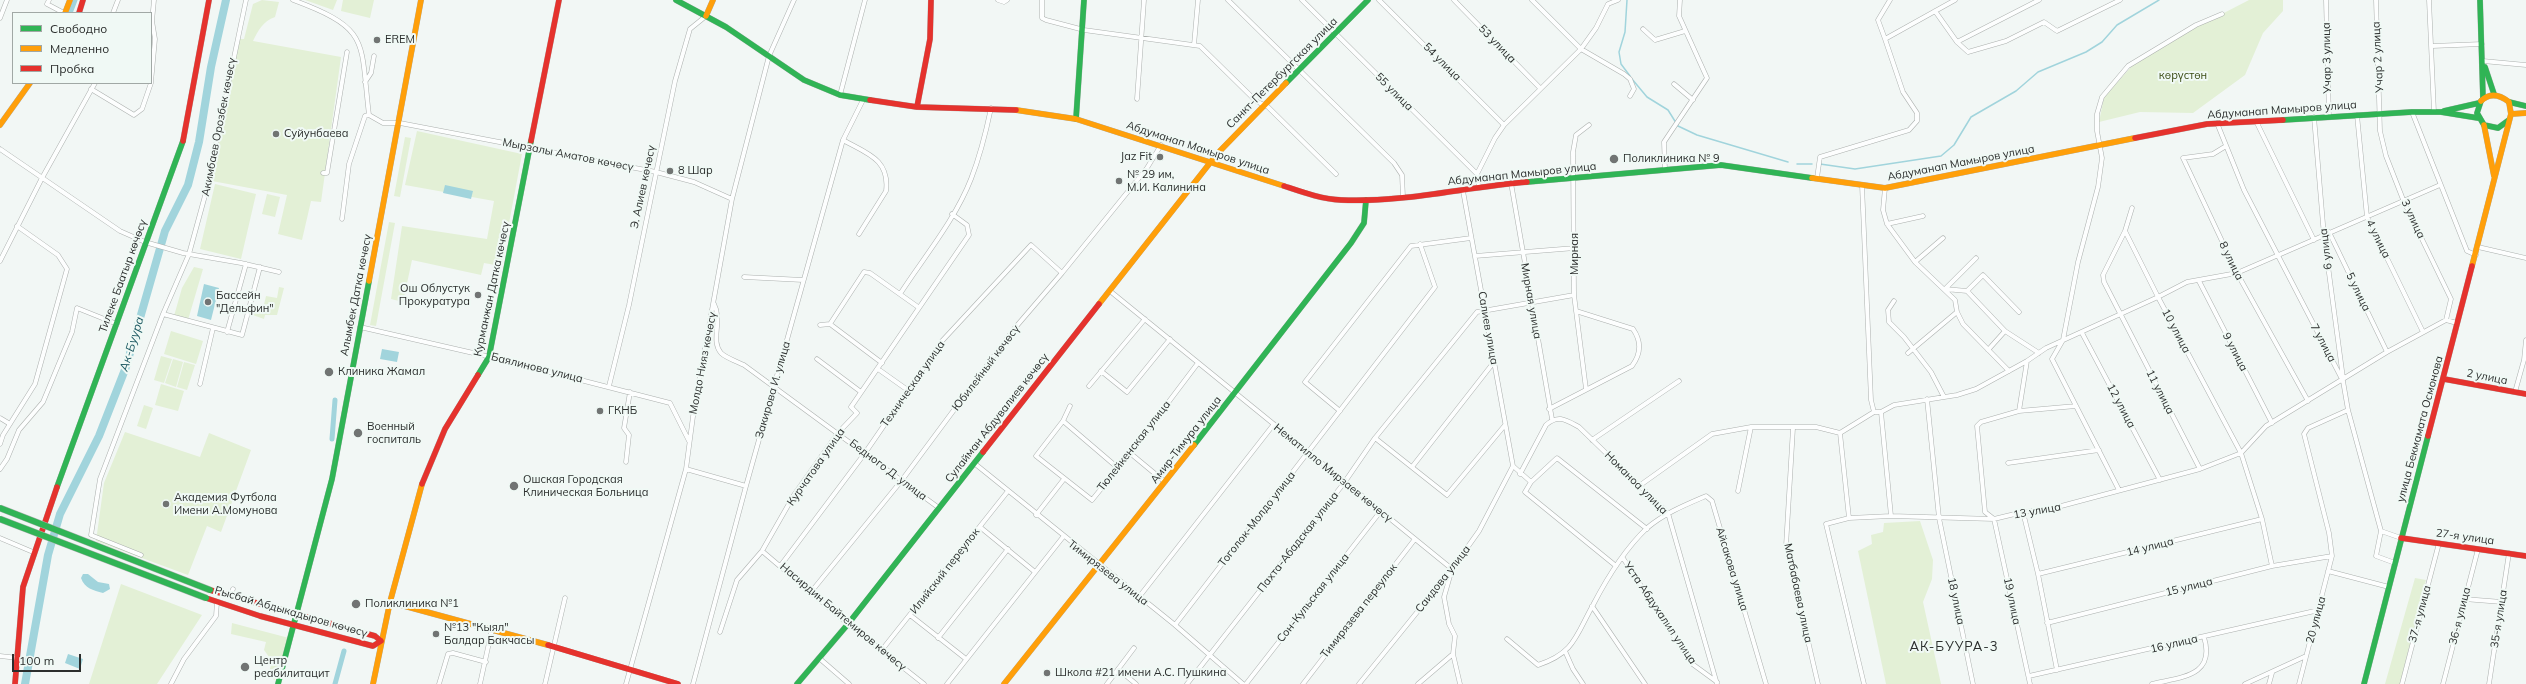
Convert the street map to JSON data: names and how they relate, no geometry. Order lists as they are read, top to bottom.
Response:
{
  "streets": {
    "main road": [
      "Санкт-Петербургская улица",
      "Абдуманап Мамыров улица",
      "Э. Алиев көчөсү",
      "Тилеке Баатыр көчөсү",
      "Курманжан Датка көчөсү",
      "Алымбек Датка көчөсү",
      "2 улица",
      "Сулайман Абдувалиев көчөсү",
      "улица Бекмамата Осмонова",
      "Амир-Тимура улица",
      "27-я улица",
      "Рысбай Абдыкадыров көчөсү"
    ],
    "street": [
      "53 улица",
      "Учар 2 улица",
      "Учар 3 улица",
      "54 улица",
      "55 улица",
      "Акимбаев Орозбек көчөсү",
      "Мырзалы Аматов көчөсү",
      "3 улица",
      "4 улица",
      "6 улица",
      "Мирная",
      "8 улица",
      "5 улица",
      "Мирная улица",
      "Салиев улица",
      "10 улица",
      "7 улица",
      "9 улица",
      "Молдо Нияз көчөсү",
      "Баялинова улица",
      "Юбилейный көчөсү",
      "Техническая улица",
      "Закирова И. улица",
      "11 улица",
      "12 улица",
      "Тюлейкенская улица",
      "Курчатова улица",
      "Бедного Д. улица",
      "Нематилло Мирзаев көчөсү",
      "Номаноа улица",
      "13 улица",
      "Тоголок-Молдо улица",
      "Пахта-Абадская улица",
      "14 улица",
      "Айсакова улица",
      "Илийский переулок",
      "Тимирязева улица",
      "Саидова улица",
      "15 улица",
      "Матбабаева улица",
      "Сон-Кульская улица",
      "18 улица",
      "19 улица",
      "Тимирязева переулок",
      "Уста Абдухалил улица",
      "37-я улица",
      "36-я улица",
      "Насирдин Байтемиров көчөсү",
      "35-я улица",
      "20 улица",
      "16 улица"
    ]
  },
  "crossings": [
    ["Учар 2 улица", "Абдуманап Мамыров улица"],
    ["Учар 2 улица", "3 улица"],
    ["Учар 3 улица", "Абдуманап Мамыров улица"],
    ["Санкт-Петербургская улица", "55 улица"],
    ["Санкт-Петербургская улица", "Абдуманап Мамыров улица"],
    ["Санкт-Петербургская улица", "Сулайман Абдувалиев көчөсү"],
    ["Абдуманап Мамыров улица", "Э. Алиев көчөсү"],
    ["Абдуманап Мамыров улица", "3 улица"],
    ["Абдуманап Мамыров улица", "4 улица"],
    ["Абдуманап Мамыров улица", "6 улица"],
    ["Абдуманап Мамыров улица", "Мирная"],
    ["Абдуманап Мамыров улица", "Мирная улица"],
    ["Абдуманап Мамыров улица", "Салиев улица"],
    ["Абдуманап Мамыров улица", "7 улица"],
    ["Абдуманап Мамыров улица", "Молдо Нияз көчөсү"],
    ["Абдуманап Мамыров улица", "Юбилейный көчөсү"],
    ["Абдуманап Мамыров улица", "Закирова И. улица"],
    ["Абдуманап Мамыров улица", "Сулайман Абдувалиев көчөсү"],
    ["Абдуманап Мамыров улица", "Амир-Тимура улица"],
    ["Мырзалы Аматов көчөсү", "Э. Алиев көчөсү"],
    ["Мырзалы Аматов көчөсү", "Курманжан Датка көчөсү"],
    ["Мырзалы Аматов көчөсү", "Алымбек Датка көчөсү"],
    ["Мырзалы Аматов көчөсү", "Молдо Нияз көчөсү"],
    ["Э. Алиев көчөсү", "Баялинова улица"],
    ["6 улица", "7 улица"],
    ["8 улица", "7 улица"],
    ["Курманжан Датка көчөсү", "Баялинова улица"],
    ["Курманжан Датка көчөсү", "Рысбай Абдыкадыров көчөсү"],
    ["Алымбек Датка көчөсү", "Баялинова улица"],
    ["Алымбек Датка көчөсү", "Рысбай Абдыкадыров көчөсү"],
    ["Мирная улица", "Номаноа улица"],
    ["Салиев улица", "Пахта-Абадская улица"],
    ["Салиев улица", "Саидова улица"],
    ["10 улица", "11 улица"],
    ["10 улица", "12 улица"],
    ["10 улица", "13 улица"],
    ["10 улица", "14 улица"],
    ["10 улица", "15 улица"],
    ["10 улица", "18 улица"],
    ["7 улица", "улица Бекмамата Осмонова"],
    ["Молдо Нияз көчөсү", "Баялинова улица"],
    ["Молдо Нияз көчөсү", "Бедного Д. улица"],
    ["Юбилейный көчөсү", "Техническая улица"],
    ["Юбилейный көчөсү", "Бедного Д. улица"],
    ["Юбилейный көчөсү", "Насирдин Байтемиров көчөсү"],
    ["2 улица", "улица Бекмамата Осмонова"],
    ["Техническая улица", "Бедного Д. улица"],
    ["Техническая улица", "Насирдин Байтемиров көчөсү"],
    ["Закирова И. улица", "Бедного Д. улица"],
    ["11 улица", "13 улица"],
    ["12 улица", "13 улица"],
    ["Сулайман Абдувалиев көчөсү", "Бедного Д. улица"],
    ["Сулайман Абдувалиев көчөсү", "Нематилло Мирзаев көчөсү"],
    ["Сулайман Абдувалиев көчөсү", "Тимирязева улица"],
    ["Сулайман Абдувалиев көчөсү", "Насирдин Байтемиров көчөсү"],
    ["улица Бекмамата Осмонова", "27-я улица"],
    ["Амир-Тимура улица", "Нематилло Мирзаев көчөсү"],
    ["Амир-Тимура улица", "Тимирязева улица"],
    ["Тюлейкенская улица", "Нематилло Мирзаев көчөсү"],
    ["Курчатова улица", "Бедного Д. улица"],
    ["Курчатова улица", "Насирдин Байтемиров көчөсү"],
    ["Нематилло Мирзаев көчөсү", "Тоголок-Молдо улица"],
    ["Нематилло Мирзаев көчөсү", "Пахта-Абадская улица"],
    ["Нематилло Мирзаев көчөсү", "Саидова улица"],
    ["Нематилло Мирзаев көчөсү", "Сон-Кульская улица"],
    ["Нематилло Мирзаев көчөсү", "Тимирязева переулок"],
    ["Номаноа улица", "Айсакова улица"],
    ["Номаноа улица", "Уста Абдухалил улица"],
    ["13 улица", "18 улица"],
    ["13 улица", "19 улица"],
    ["Тоголок-Молдо улица", "Тимирязева улица"],
    ["27-я улица", "37-я улица"],
    ["27-я улица", "36-я улица"],
    ["27-я улица", "35-я улица"],
    ["Пахта-Абадская улица", "Тимирязева улица"],
    ["Илийский переулок", "Тимирязева улица"],
    ["Илийский переулок", "Насирдин Байтемиров көчөсү"],
    ["15 улица", "20 улица"],
    ["19 улица", "16 улица"],
    ["20 улица", "16 улица"]
  ],
  "districts": ["АК-БУУРА-3"],
  "water": ["Ак-Буура"],
  "parks": ["көрүстөн"],
  "places": [
    "EREM",
    "Суйунбаева",
    "Jaz Fit",
    "Поликлиника № 9",
    "8 Шар",
    "№ 29 им, М.И. Калинина",
    "Ош Облустук Прокуратура",
    "Бассейн \"Дельфин\"",
    "Клиника Жамал",
    "ГКНБ",
    "Военный госпиталь",
    "Ошская Городская Клиническая Больница",
    "Академия Футбола Имени А.Момунова",
    "Поликлиника №1",
    "№13 \"Кыял\" Балдар Бакчасы",
    "Центр реабилитацит",
    "Школа #21 имени А.С. Пушкина"
  ],
  "legend": ["Свободно", "Медленно", "Пробка"],
  "scale_bar": "100 m"
}
